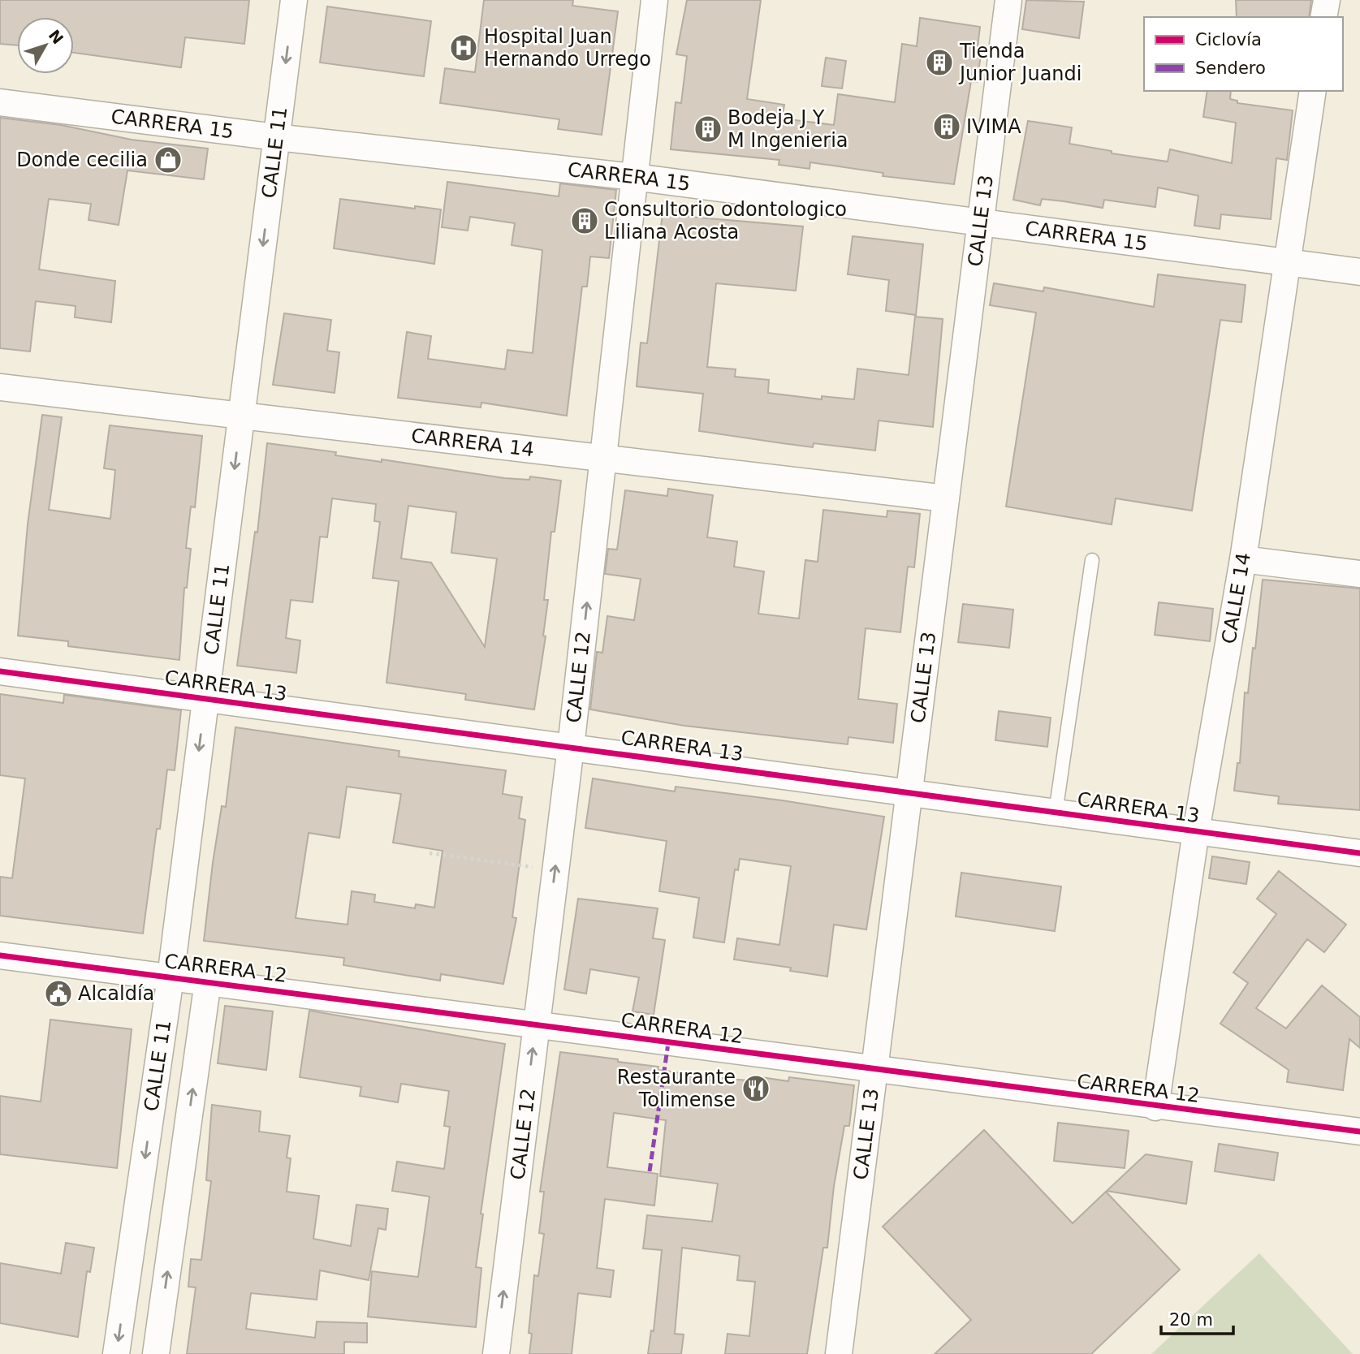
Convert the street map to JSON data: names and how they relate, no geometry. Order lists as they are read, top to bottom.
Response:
{
  "streets": {
    "street": [
      "CARRERA 15",
      "CALLE 11",
      "CALLE 13",
      "CARRERA 14",
      "CALLE 14",
      "CALLE 12",
      "CARRERA 13",
      "CARRERA 12"
    ]
  },
  "crossings": [
    ["CARRERA 15", "CALLE 11"],
    ["CARRERA 15", "CALLE 13"],
    ["CARRERA 15", "CALLE 14"],
    ["CARRERA 15", "CALLE 12"],
    ["CALLE 11", "CARRERA 14"],
    ["CALLE 11", "CARRERA 13"],
    ["CALLE 11", "CARRERA 12"],
    ["CALLE 13", "CARRERA 14"],
    ["CALLE 13", "CARRERA 13"],
    ["CALLE 13", "CARRERA 12"],
    ["CARRERA 14", "CALLE 12"],
    ["CALLE 14", "CARRERA 13"],
    ["CALLE 14", "CARRERA 12"],
    ["CALLE 12", "CARRERA 13"],
    ["CALLE 12", "CARRERA 12"]
  ],
  "one_way": ["CALLE 12"],
  "places": {
    "hospital": ["Hospital Juan Hernando Urrego"],
    "building": [
      "Tienda Junior Juandi",
      "IVIMA",
      "Bodeja J Y M Ingenieria",
      "Consultorio odontologico Liliana Acosta"
    ],
    "shop": ["Donde cecilia"],
    "public building": ["Alcaldía"],
    "restaurant": ["Restaurante Tolimense"]
  },
  "legend": ["Ciclovía", "Sendero"],
  "scale_bar": "20 m",
  "north": "top right"
}
